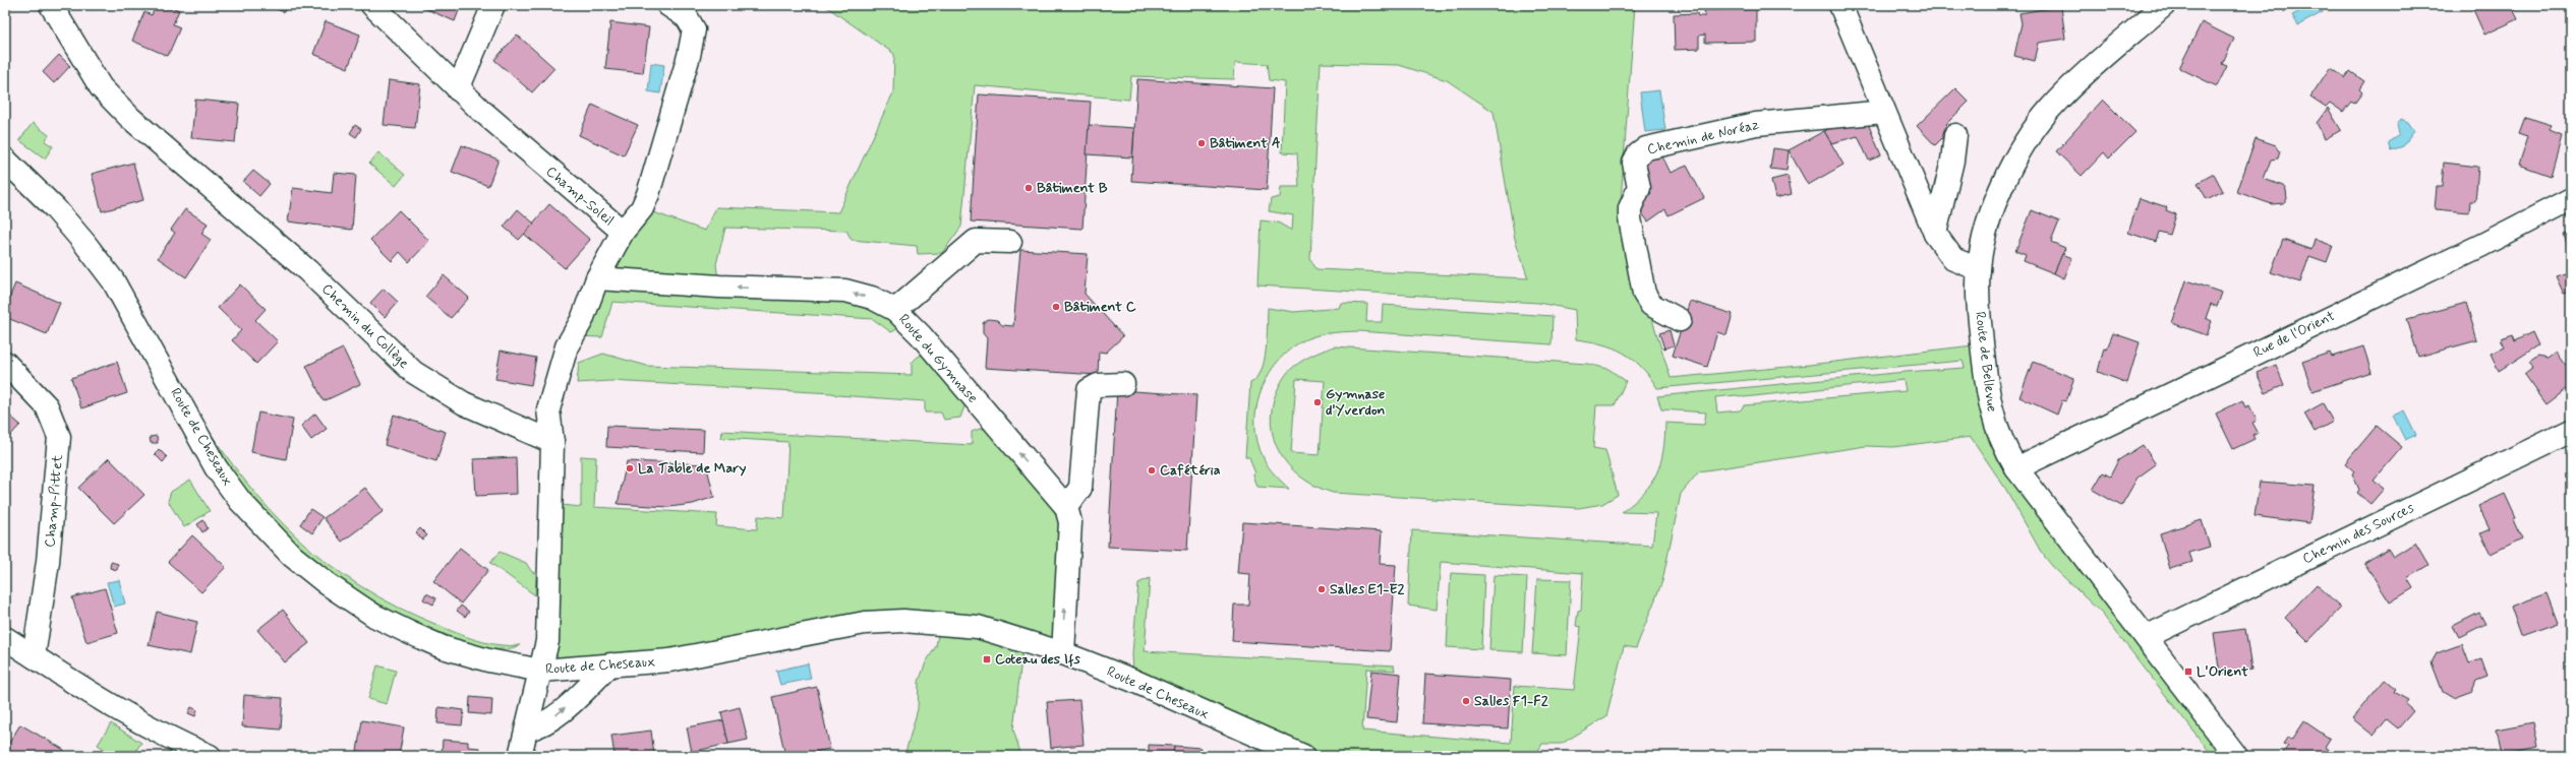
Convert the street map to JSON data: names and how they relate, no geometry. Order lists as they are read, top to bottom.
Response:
{
  "streets": {
    "street": [
      "Chemin de Noréaz",
      "Champ-Soleil",
      "Chemin du Collège",
      "Rue de l'Orient",
      "Route du Gymnase",
      "Route de Bellevue",
      "Route de Cheseaux",
      "Champ-Pittet",
      "Chemin des Sources"
    ]
  },
  "crossings": [
    ["Champ-Soleil", "Chemin du Collège"],
    ["Champ-Soleil", "Route du Gymnase"],
    ["Rue de l'Orient", "Route de Bellevue"],
    ["Route du Gymnase", "Route de Cheseaux"],
    ["Route de Bellevue", "Chemin des Sources"]
  ],
  "one_way": ["Route du Gymnase"],
  "places": {
    "other": [
      "Bâtiment A",
      "Bâtiment B",
      "Bâtiment C",
      "Gymnase d'Yverdon",
      "La Table de Mary",
      "Cafétéria",
      "Salles E1-E2",
      "Salles F1-F2"
    ],
    "transit": ["Coteau des Ifs", "L'Orient"]
  }
}
